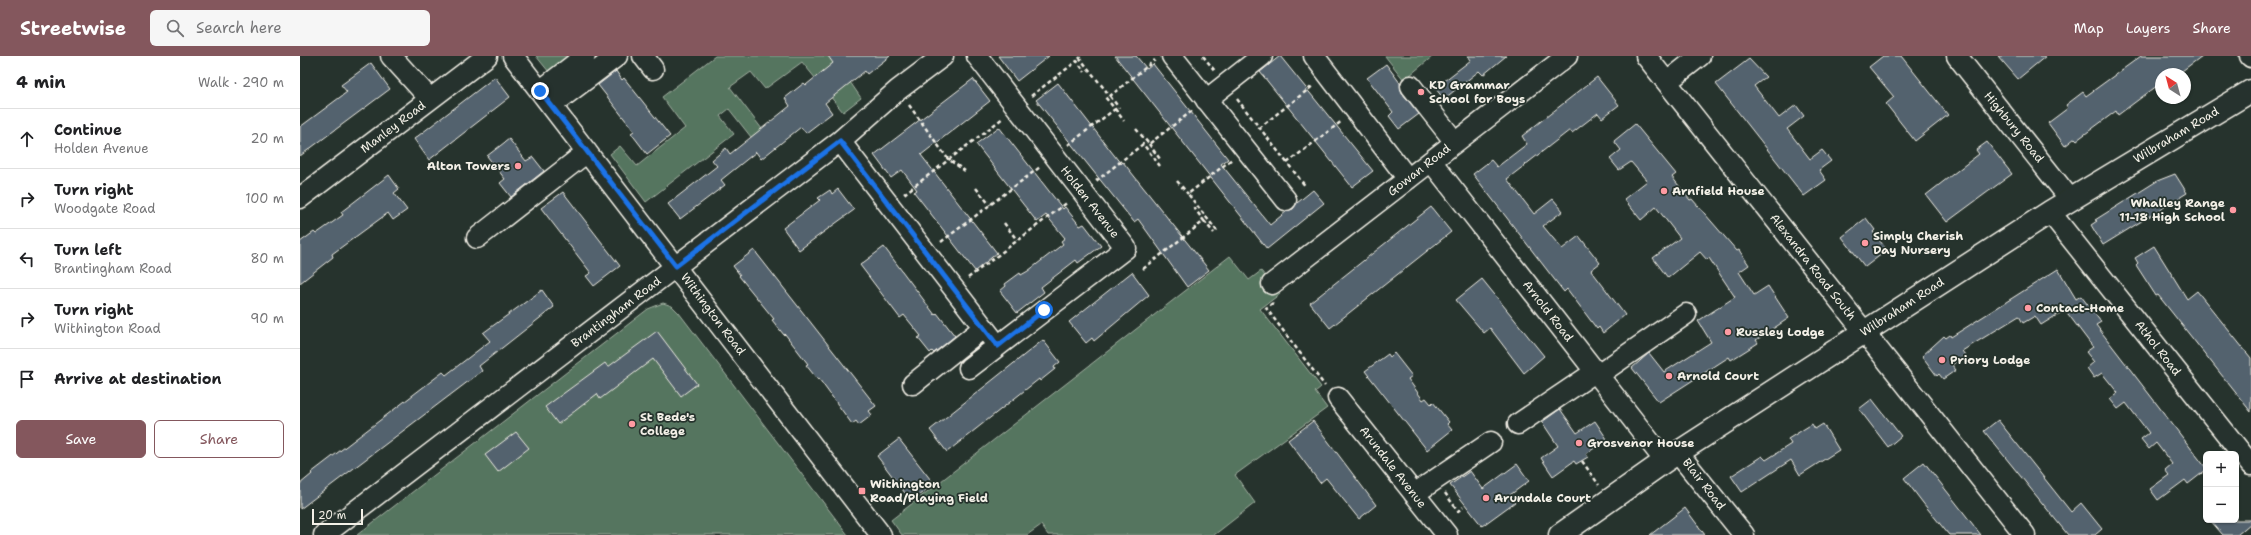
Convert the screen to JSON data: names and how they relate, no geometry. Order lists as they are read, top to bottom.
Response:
{
  "streets": {
    "highway": ["Wilbraham Road"],
    "street": [
      "Manley Road",
      "Highbury Road",
      "Gowan Road",
      "Holden Avenue",
      "Alexandra Road South",
      "Arnold Road",
      "Brantingham Road",
      "Withington Road",
      "Athol Road",
      "Arundale Avenue",
      "Blair Road"
    ]
  },
  "crossings": [
    ["Highbury Road", "Wilbraham Road"],
    ["Wilbraham Road", "Alexandra Road South"],
    ["Wilbraham Road", "Arnold Road"],
    ["Wilbraham Road", "Athol Road"],
    ["Wilbraham Road", "Blair Road"],
    ["Gowan Road", "Arnold Road"],
    ["Arnold Road", "Blair Road"],
    ["Brantingham Road", "Withington Road"]
  ],
  "places": {
    "other": [
      "KD Grammar School for Boys",
      "Alton Towers",
      "Arnfield House",
      "Whalley Range 11-18 High School",
      "Simply Cherish Day Nursery",
      "Contact-Home",
      "Russley Lodge",
      "Priory Lodge",
      "Arnold Court",
      "St Bede's College",
      "Grosvenor House",
      "Arundale Court"
    ],
    "transit": ["Withington Road/Playing Field"]
  },
  "scale_bar": "20 m",
  "north": "top left",
  "page": {
    "header": "Streetwise",
    "search": "Search here",
    "nav": ["Map", "Layers", "Share"],
    "heading": ["4 min", "Walk · 290 m"],
    "list": [
      ["Continue", "Holden Avenue", "20 m"],
      ["Turn right", "Woodgate Road", "100 m"],
      ["Turn left", "Brantingham Road", "80 m"],
      ["Turn right", "Withington Road", "90 m"],
      "Arrive at destination"
    ],
    "buttons": ["Save", "Share"],
    "map_buttons": ["+", "−"],
    "scale": "20 m"
  }
}
